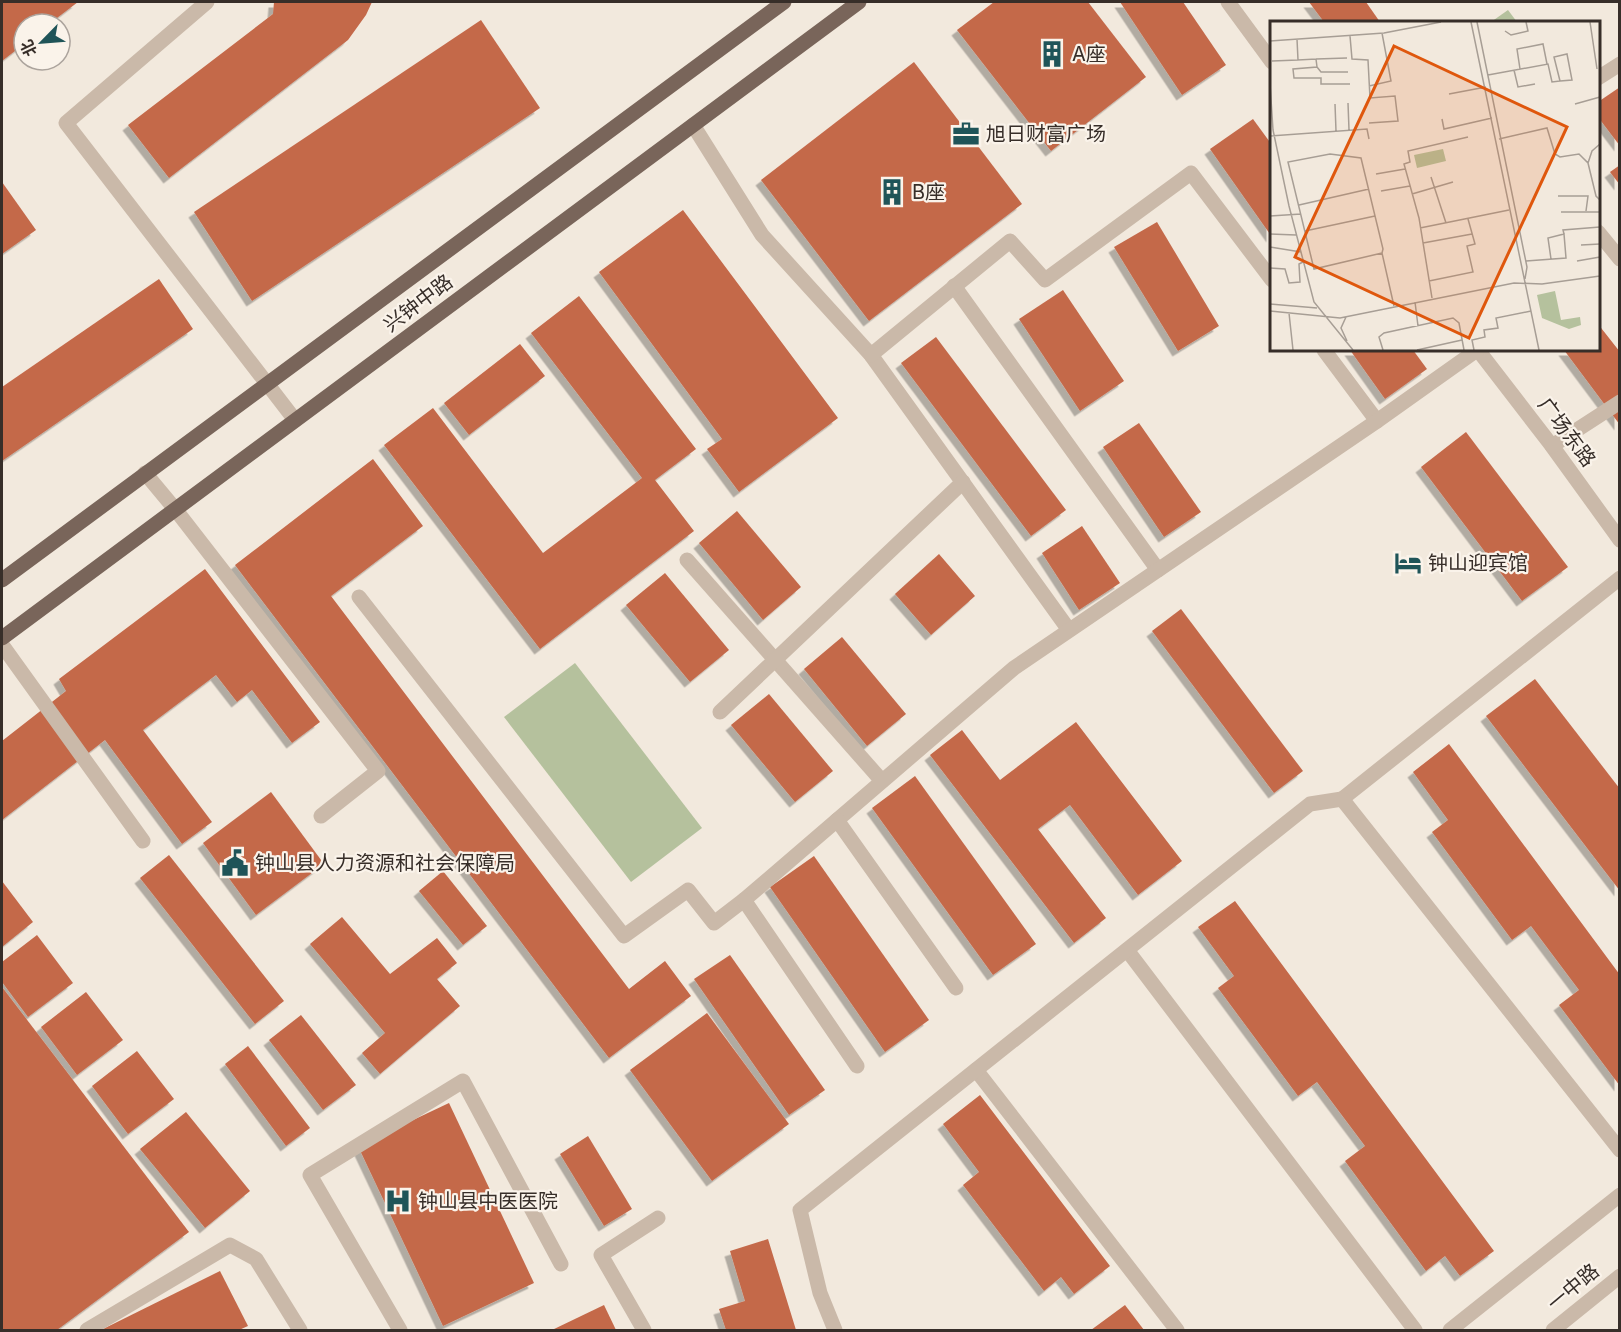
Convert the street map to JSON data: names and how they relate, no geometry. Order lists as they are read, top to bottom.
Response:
{
  "streets": {
    "main road": ["兴钟中路"],
    "street": ["广场东路", "一中路"]
  },
  "places": {
    "building": ["A座", "B座"],
    "office": ["旭日财富广场"],
    "hotel": ["钟山迎宾馆"],
    "public building": ["钟山县人力资源和社会保障局"],
    "hospital": ["钟山县中医医院"]
  },
  "north": "bottom left"
}
